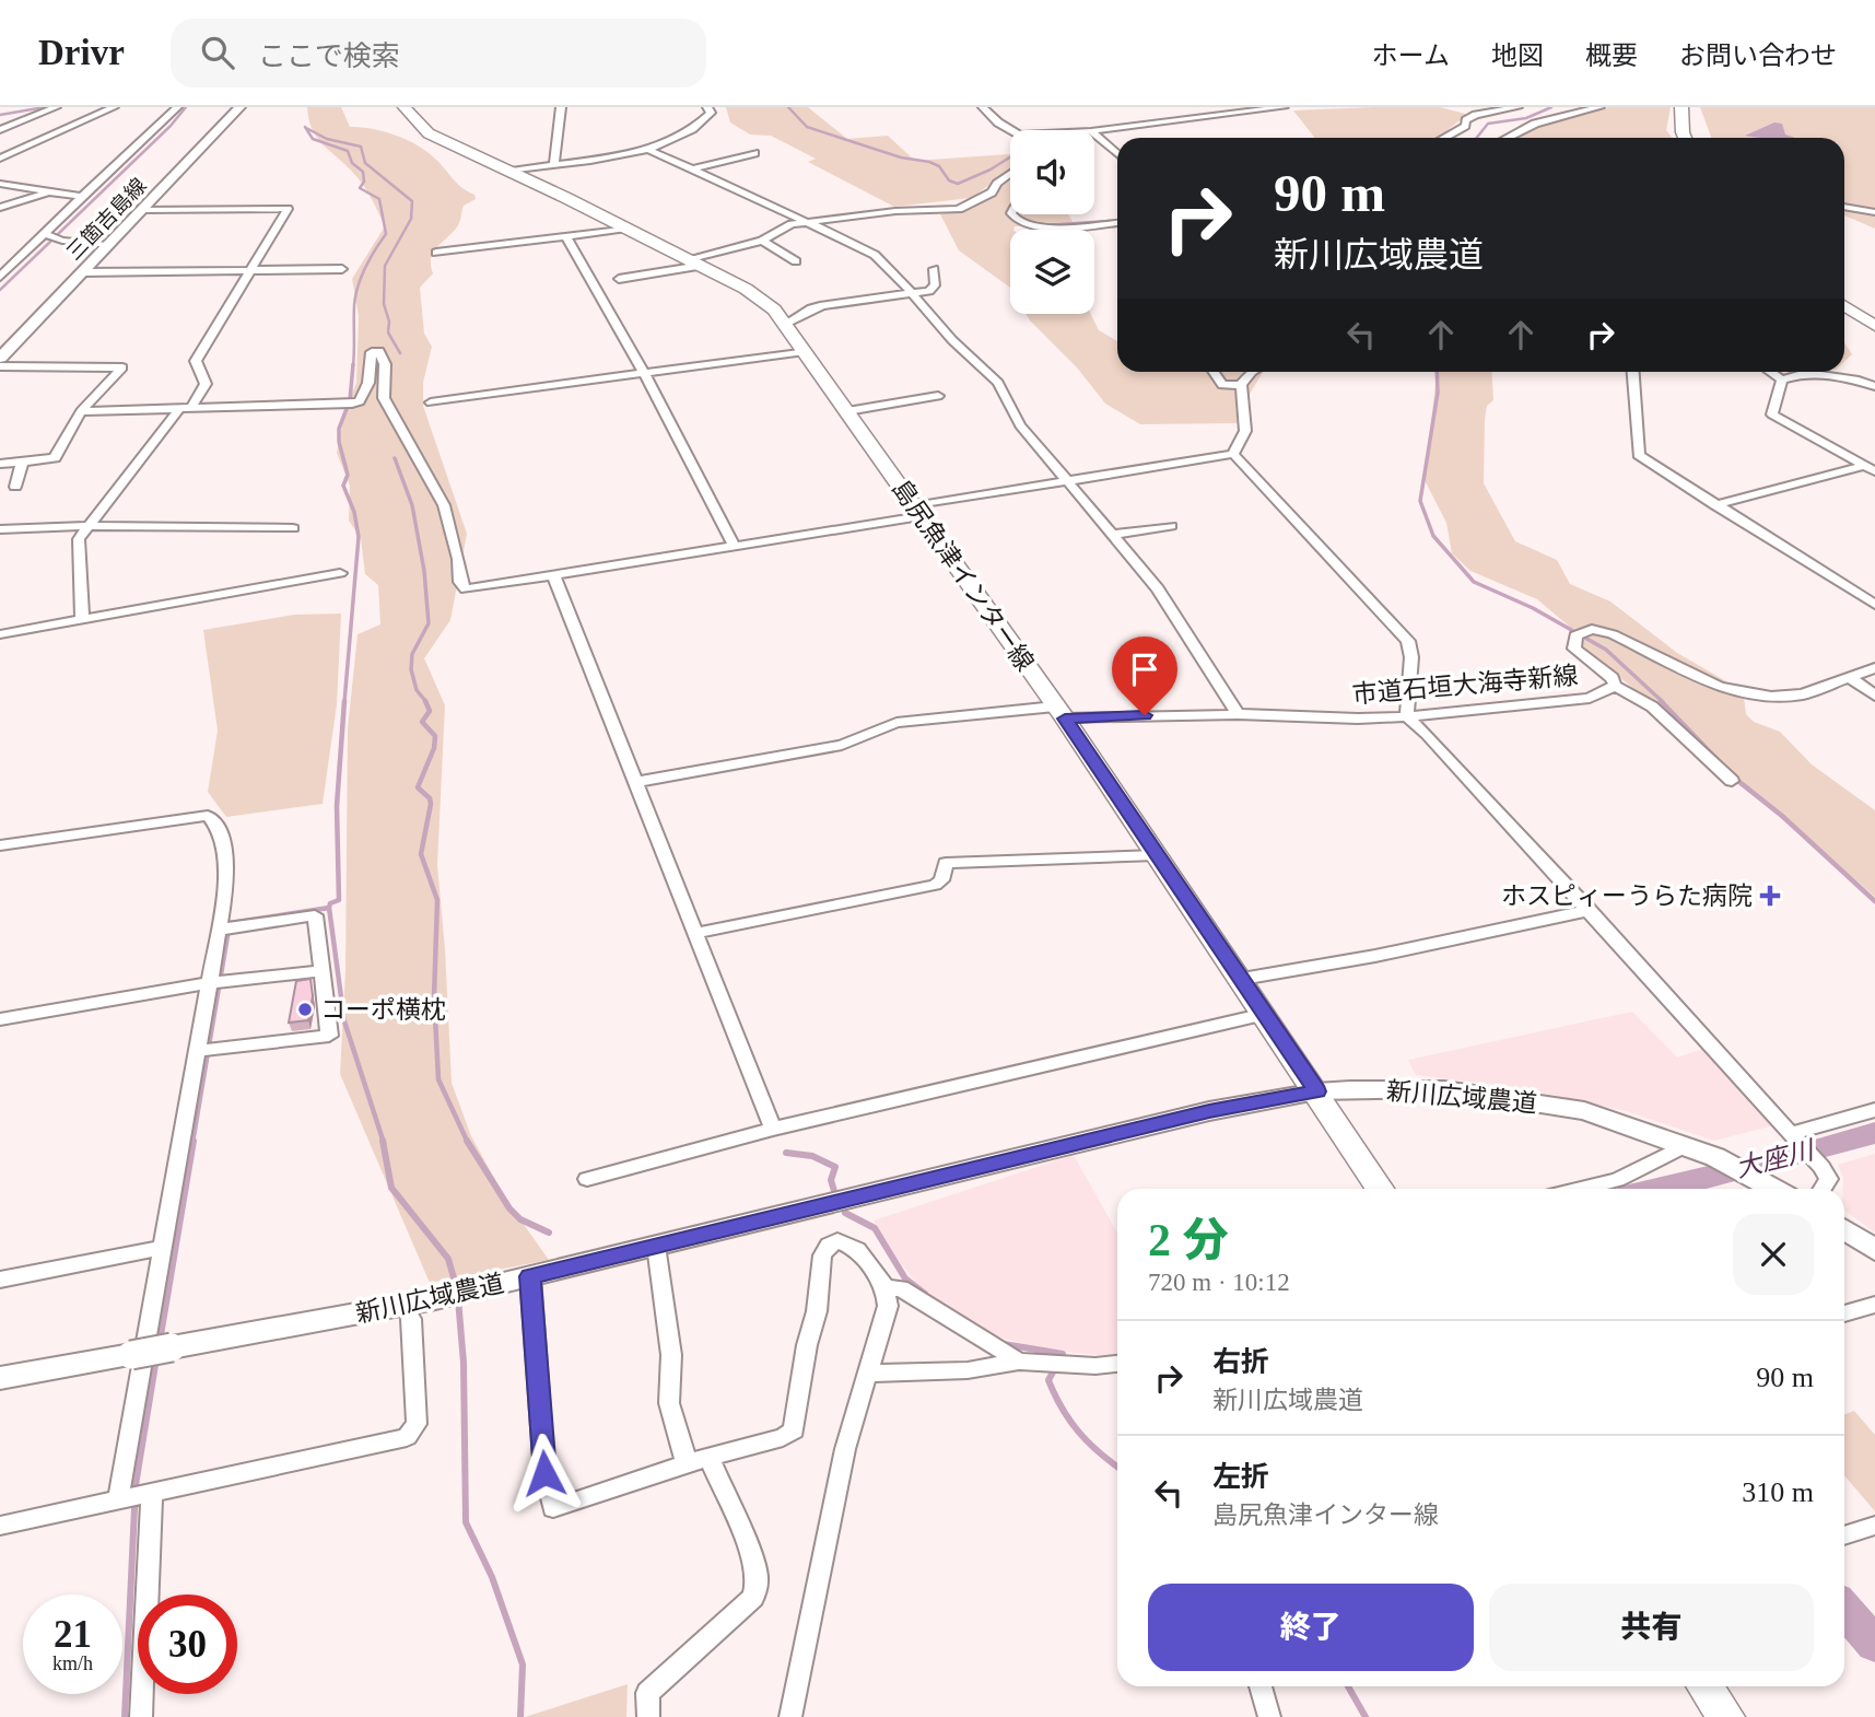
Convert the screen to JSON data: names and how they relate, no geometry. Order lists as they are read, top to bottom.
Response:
{
  "streets": {
    "main road": ["島尻魚津インター線"],
    "street": ["三箇吉島線", "市道石垣大海寺新線", "新川広域農道"]
  },
  "crossings": [
    ["島尻魚津インター線", "市道石垣大海寺新線"],
    ["島尻魚津インター線", "新川広域農道"]
  ],
  "water": ["大座川"],
  "places": {
    "health": ["ホスピィーうらた病院"],
    "other": ["コーポ横枕"]
  },
  "page": {
    "header": "Drivr",
    "search": "ここで検索",
    "nav": [
      "ホーム",
      "地図",
      "概要",
      "お問い合わせ"
    ],
    "turn": ["90 m", "新川広域農道"],
    "heading": ["2 分", "720 m · 10:12"],
    "list": [
      {
        "name": "右折",
        "note": "新川広域農道",
        "value": "90 m"
      },
      {
        "name": "左折",
        "note": "島尻魚津インター線",
        "value": "310 m"
      }
    ],
    "buttons": ["終了", "共有"],
    "speed": "21 km/h",
    "limit": "30"
  }
}
